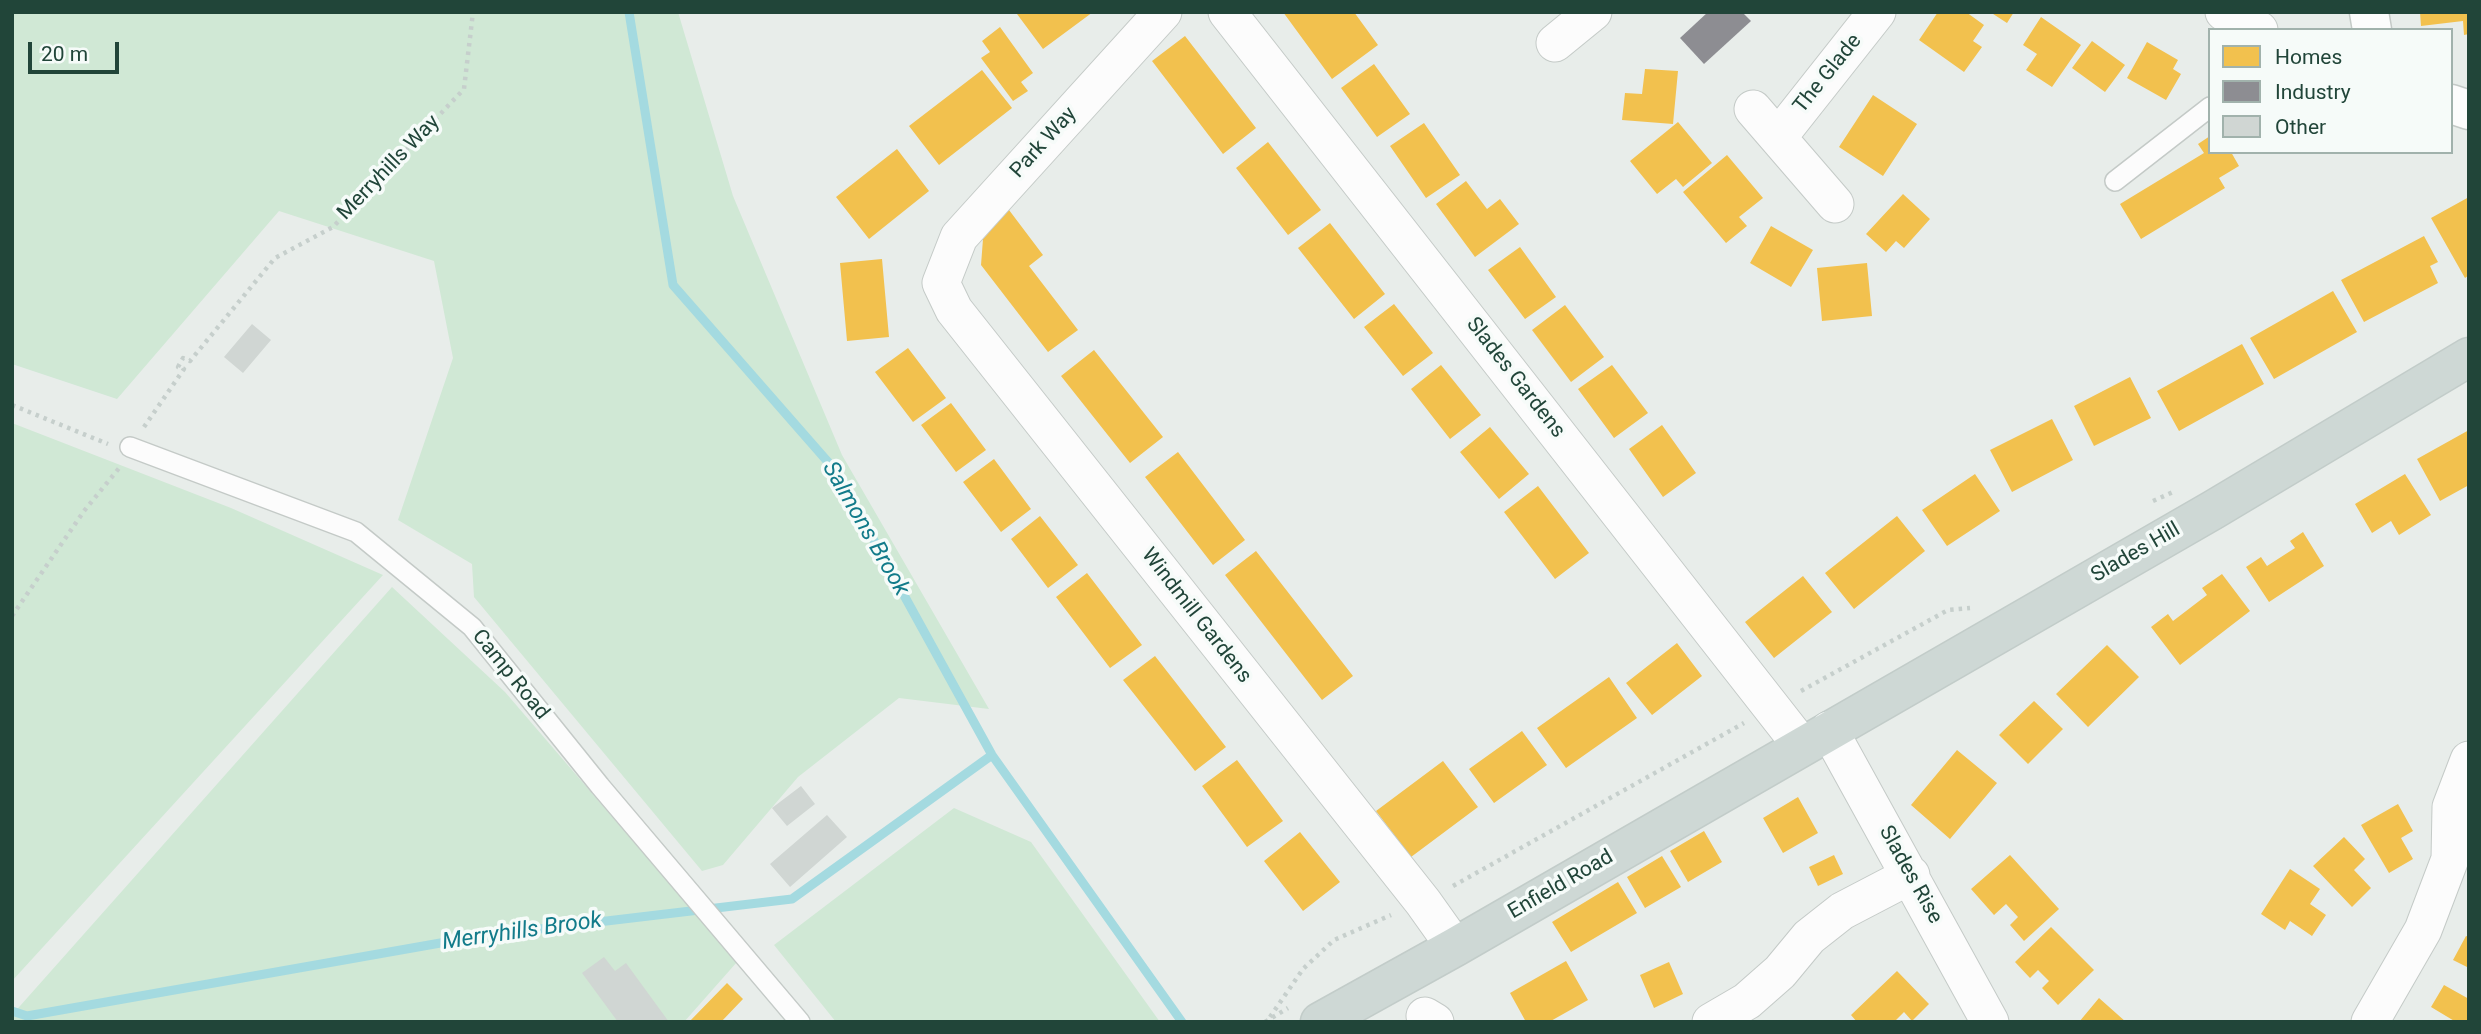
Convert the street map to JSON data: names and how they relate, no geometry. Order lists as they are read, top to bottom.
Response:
{
  "streets": {
    "main road": ["Slades Hill", "Enfield Road"],
    "street": [
      "The Glade",
      "Park Way",
      "Slades Gardens",
      "Windmill Gardens",
      "Slades Rise"
    ],
    "lane": ["Camp Road"],
    "path": ["Merryhills Way"]
  },
  "crossings": [
    ["Park Way", "Windmill Gardens"],
    ["Merryhills Way", "Camp Road"],
    ["Slades Gardens", "Slades Hill"],
    ["Slades Gardens", "Slades Rise"],
    ["Slades Gardens", "Enfield Road"],
    ["Slades Hill", "Slades Rise"],
    ["Slades Hill", "Enfield Road"],
    ["Windmill Gardens", "Enfield Road"],
    ["Slades Rise", "Enfield Road"]
  ],
  "water": ["Salmons Brook", "Merryhills Brook"],
  "legend": ["Homes", "Industry", "Other"],
  "scale_bar": "20 m"
}
